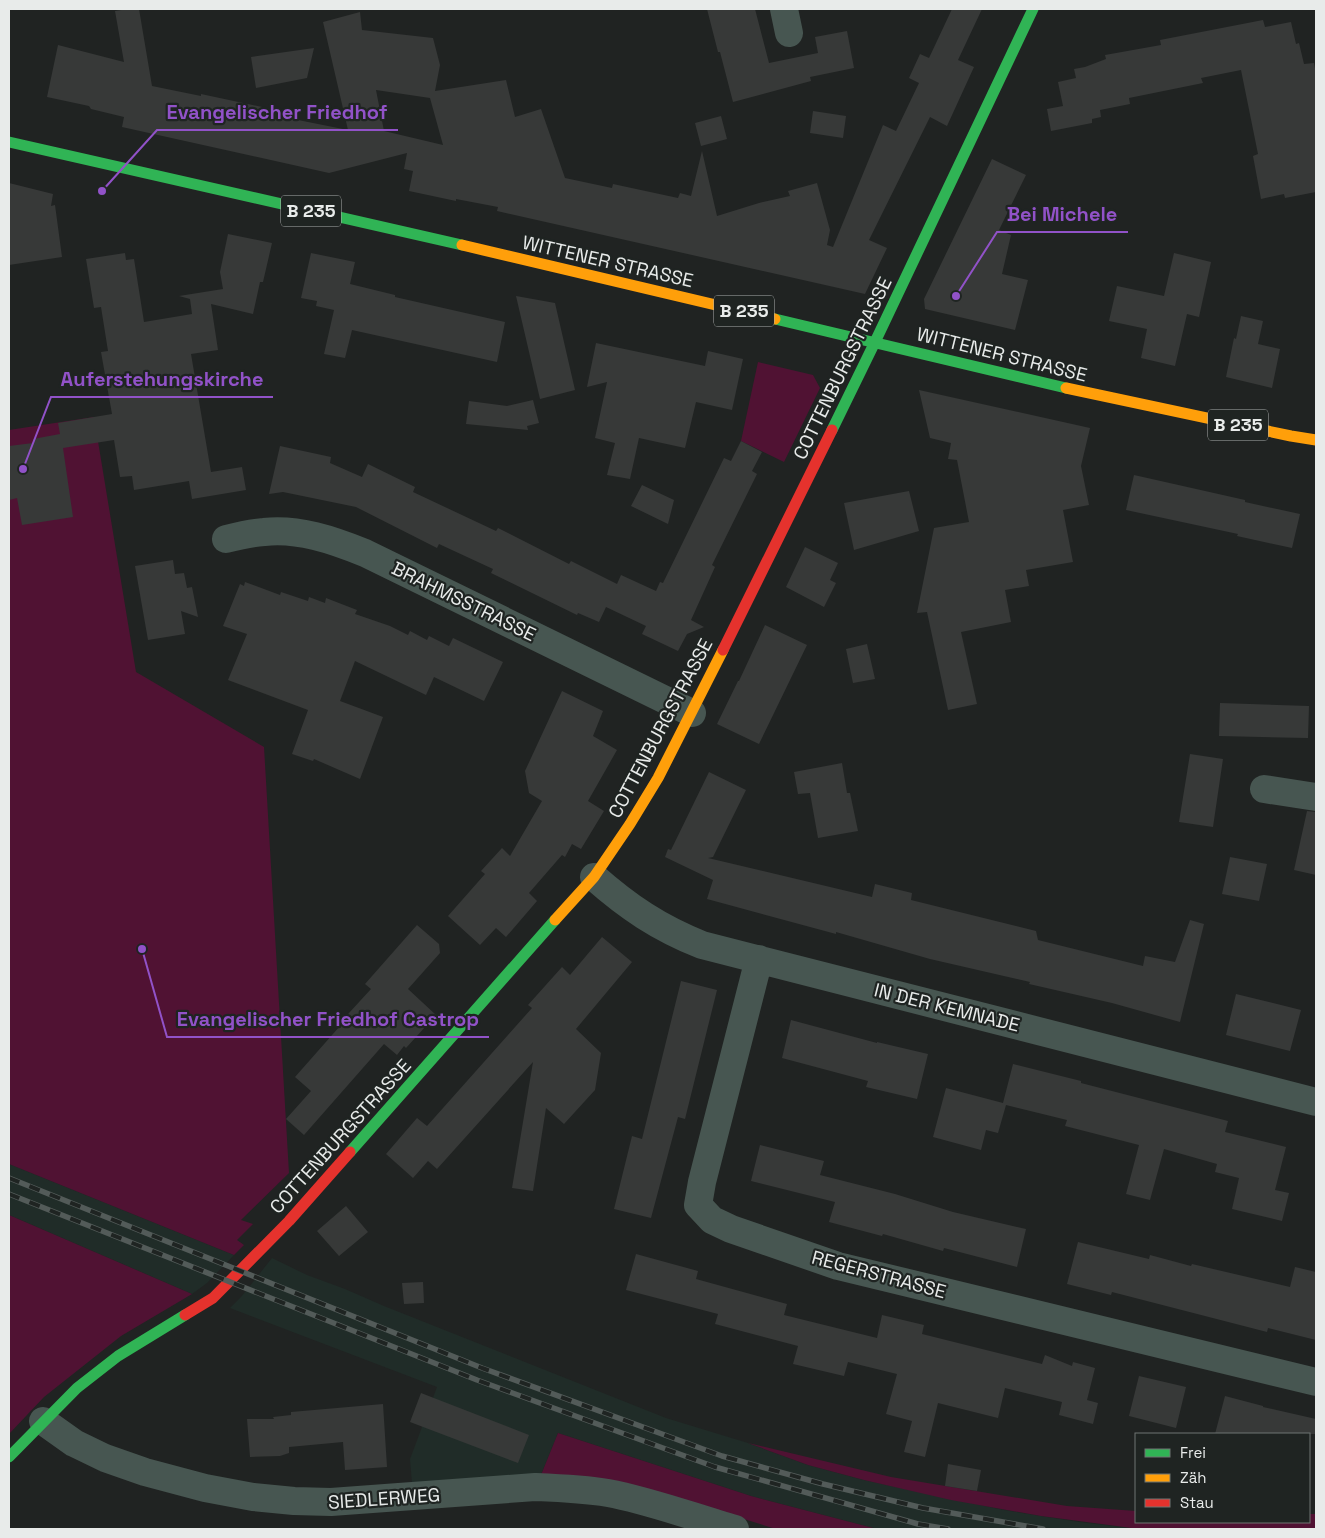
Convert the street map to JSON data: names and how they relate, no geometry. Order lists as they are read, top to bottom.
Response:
{
  "streets": {
    "street": [
      "B 235",
      "WITTENER STRASSE",
      "COTTENBURGSTRASSE",
      "BRAHMSSTRASSE",
      "IN DER KEMNADE",
      "REGERSTRASSE",
      "SIEDLERWEG"
    ]
  },
  "crossings": [
    ["WITTENER STRASSE", "COTTENBURGSTRASSE"],
    ["COTTENBURGSTRASSE", "BRAHMSSTRASSE"],
    ["COTTENBURGSTRASSE", "IN DER KEMNADE"],
    ["COTTENBURGSTRASSE", "SIEDLERWEG"],
    ["IN DER KEMNADE", "REGERSTRASSE"]
  ],
  "places": [
    "Evangelischer Friedhof",
    "Bei Michele",
    "Auferstehungskirche",
    "Evangelischer Friedhof Castrop"
  ],
  "legend": ["Frei", "Zäh", "Stau"]
}
